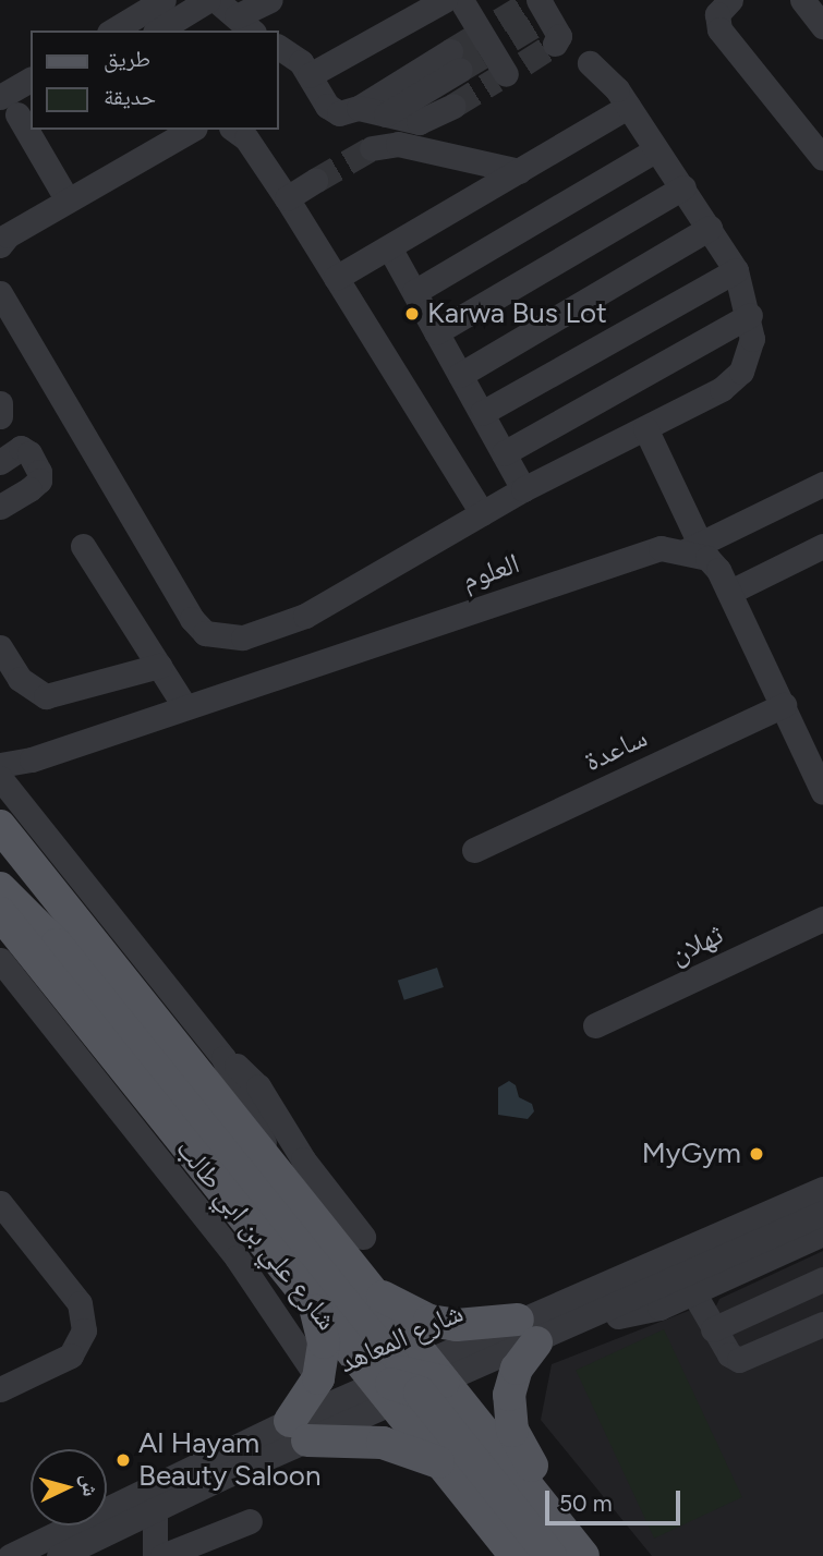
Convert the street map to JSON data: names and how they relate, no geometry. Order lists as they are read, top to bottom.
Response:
{
  "streets": {
    "main road": ["شارع علي بن ابي طالب"],
    "street": [
      "العلوم",
      "ساعدة",
      "ثهلان",
      "شارع المعاهد"
    ]
  },
  "crossings": [
    ["شارع علي بن ابي طالب", "شارع المعاهد"]
  ],
  "places": ["Karwa Bus Lot", "MyGym", "Al Hayam Beauty Saloon"],
  "legend": ["طريق", "حديقة"],
  "scale_bar": "50 m",
  "north": "right"
}
